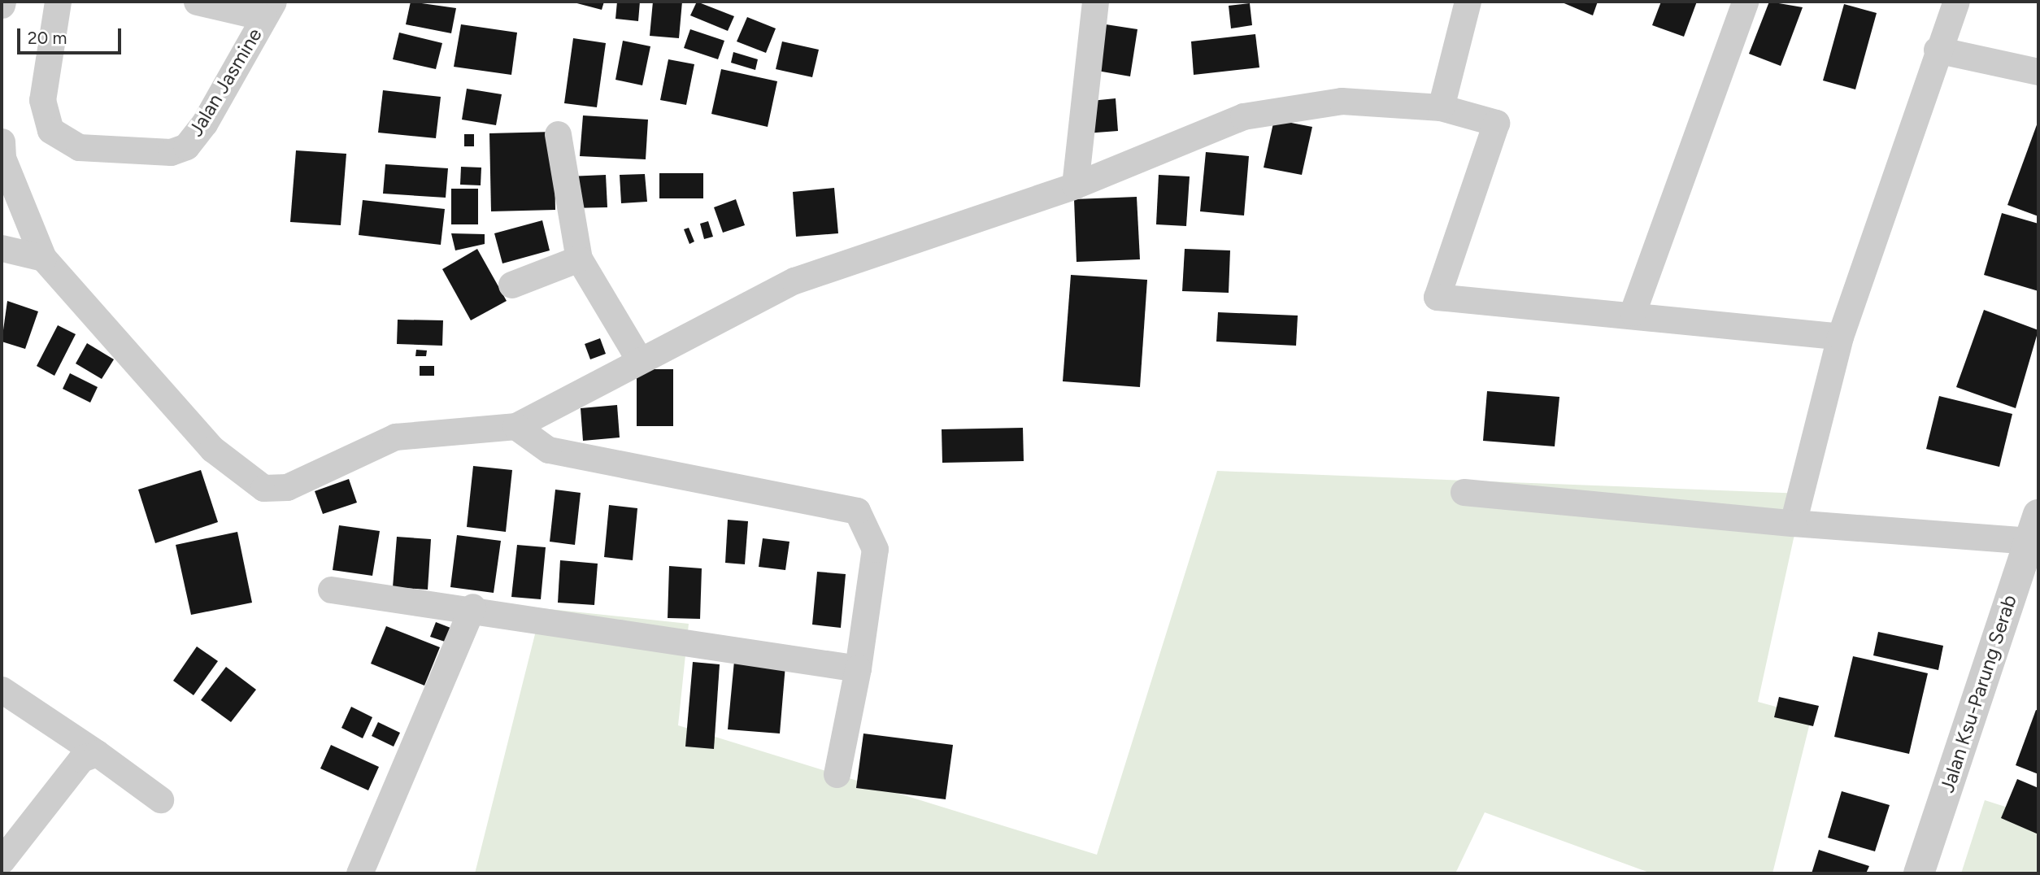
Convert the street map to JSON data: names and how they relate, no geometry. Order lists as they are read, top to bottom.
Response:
{
  "streets": {
    "street": ["Jalan Jasmine", "Jalan Ksu-Parung Serab"]
  },
  "scale_bar": "20 m"
}
